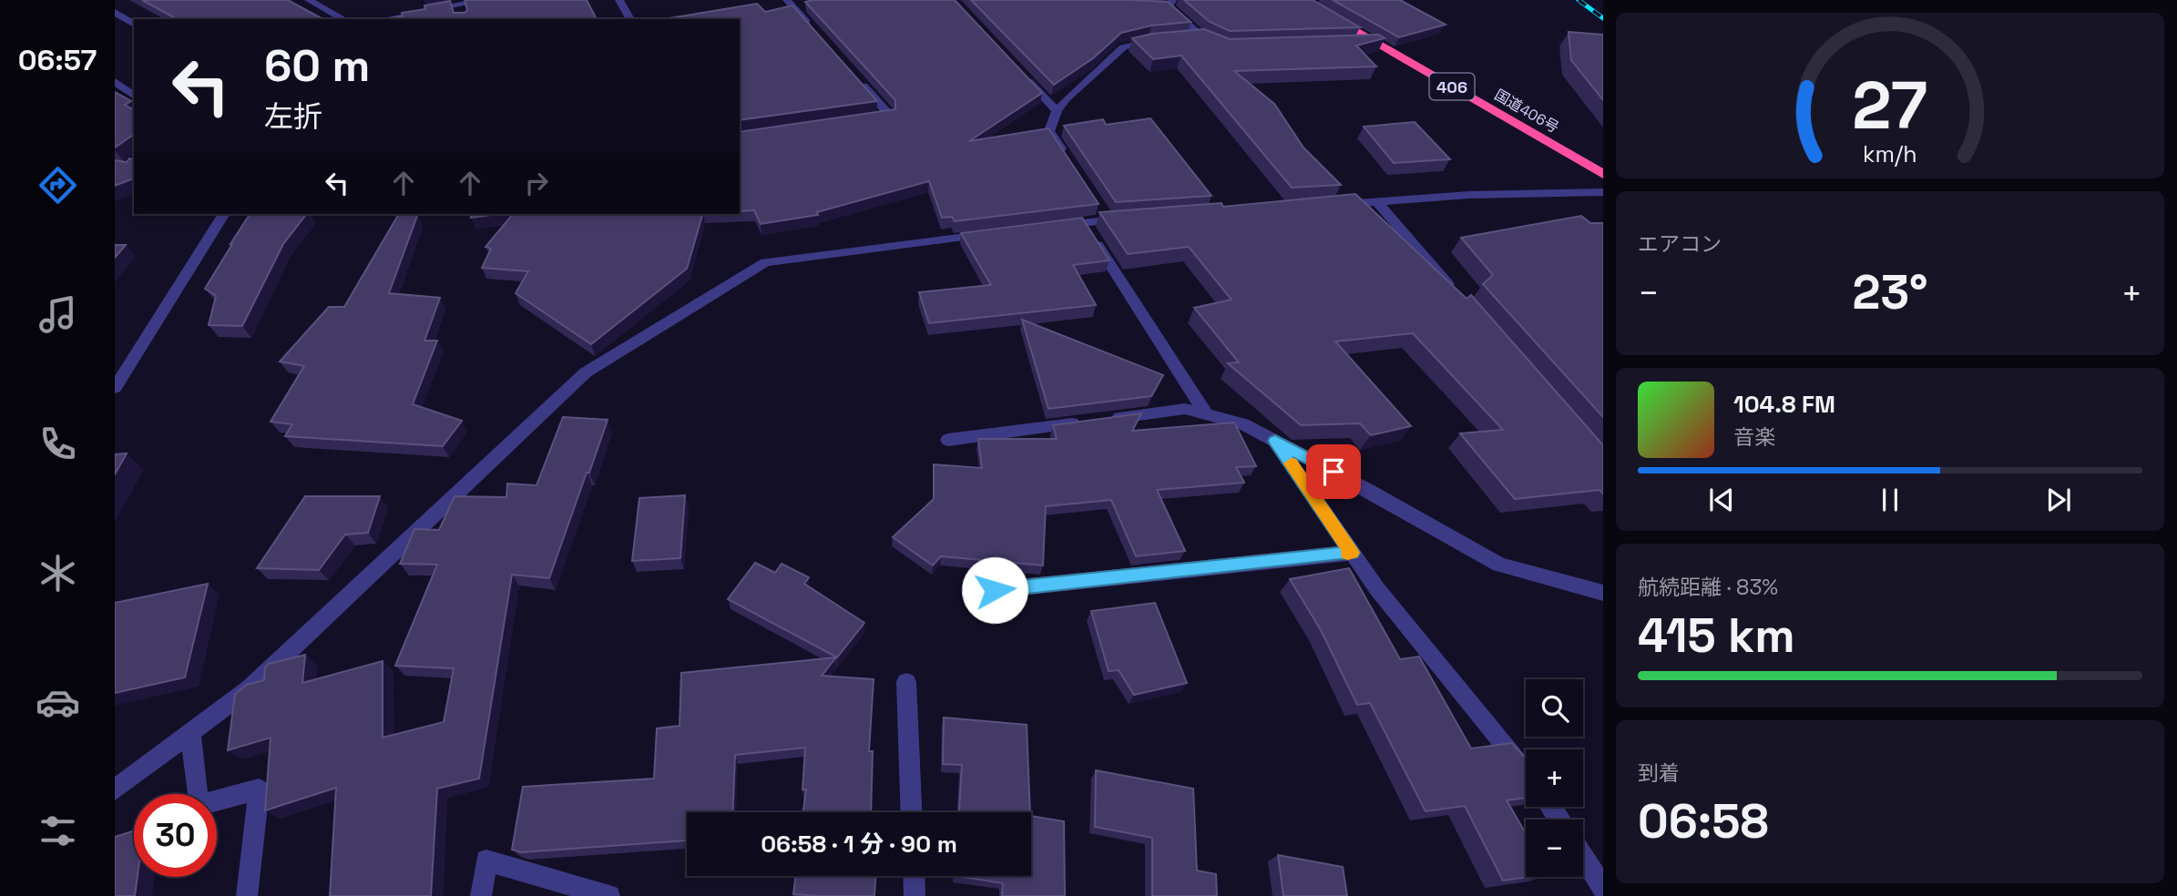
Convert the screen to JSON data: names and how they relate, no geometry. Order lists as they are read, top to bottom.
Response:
{
  "streets": {
    "highway": ["406", "国道406号"]
  },
  "page": {
    "tabs": "06:57",
    "turn": ["60 m", "左折"],
    "tile": [
      "エアコン",
      ["航続距離 · 83%", "415 km"],
      ["到着", "06:58"]
    ],
    "heat": ["−", "23°", "+"],
    "song": ["104.8 FM", "音楽"],
    "map_buttons": ["+", "−"],
    "limit": "30",
    "trip": "06:58 · 1 分 · 90 m",
    "gauge": ["27", "km/h"]
  }
}
